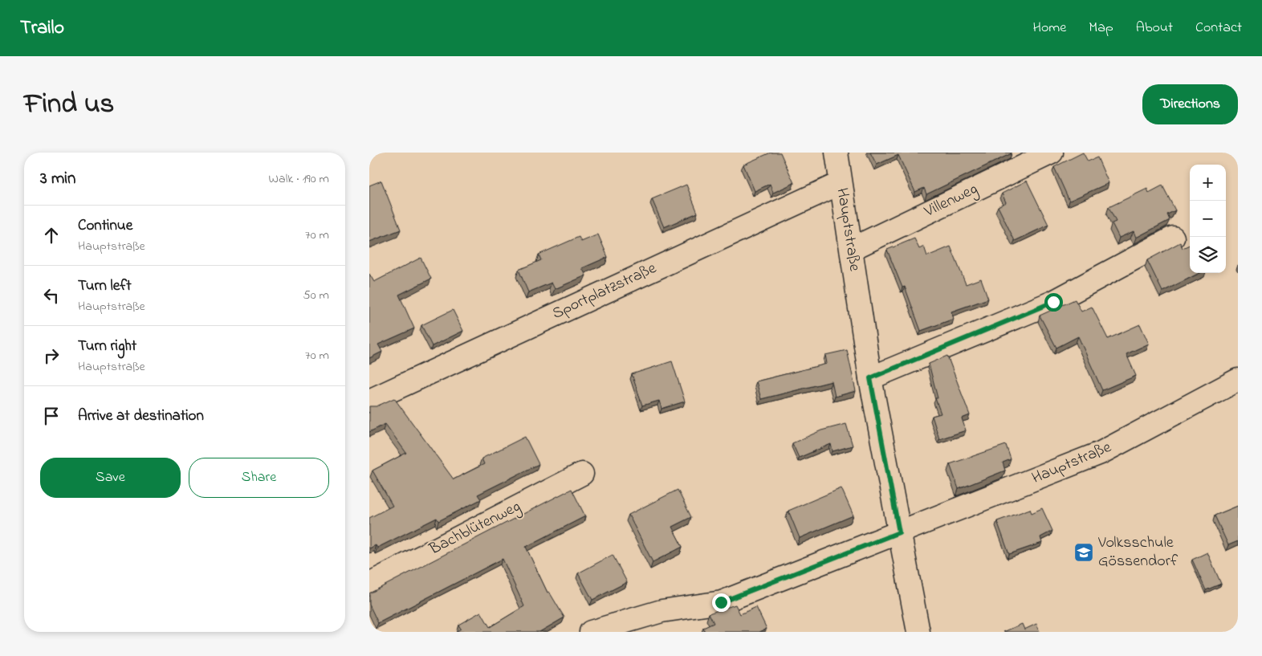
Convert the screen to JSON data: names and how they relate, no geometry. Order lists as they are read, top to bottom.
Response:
{
  "streets": {
    "street": [
      "Villenweg",
      "Hauptstraße",
      "Sportplatzstraße",
      "Bachblütenweg"
    ]
  },
  "crossings": [
    ["Villenweg", "Hauptstraße"],
    ["Hauptstraße", "Sportplatzstraße"]
  ],
  "places": {
    "school or university": ["Volksschule Gössendorf"]
  },
  "page": {
    "header": "Trailo",
    "nav": [
      "Home",
      "Map",
      "About",
      "Contact"
    ],
    "title": "Find us",
    "buttons": [
      "Directions",
      ["Save", "Share"]
    ],
    "heading": ["3 min", "Walk · 190 m"],
    "map_buttons": ["+", "−"],
    "list": [
      ["Continue", "Hauptstraße", "70 m"],
      ["Turn left", "Hauptstraße", "50 m"],
      ["Turn right", "Hauptstraße", "70 m"],
      "Arrive at destination"
    ]
  }
}
